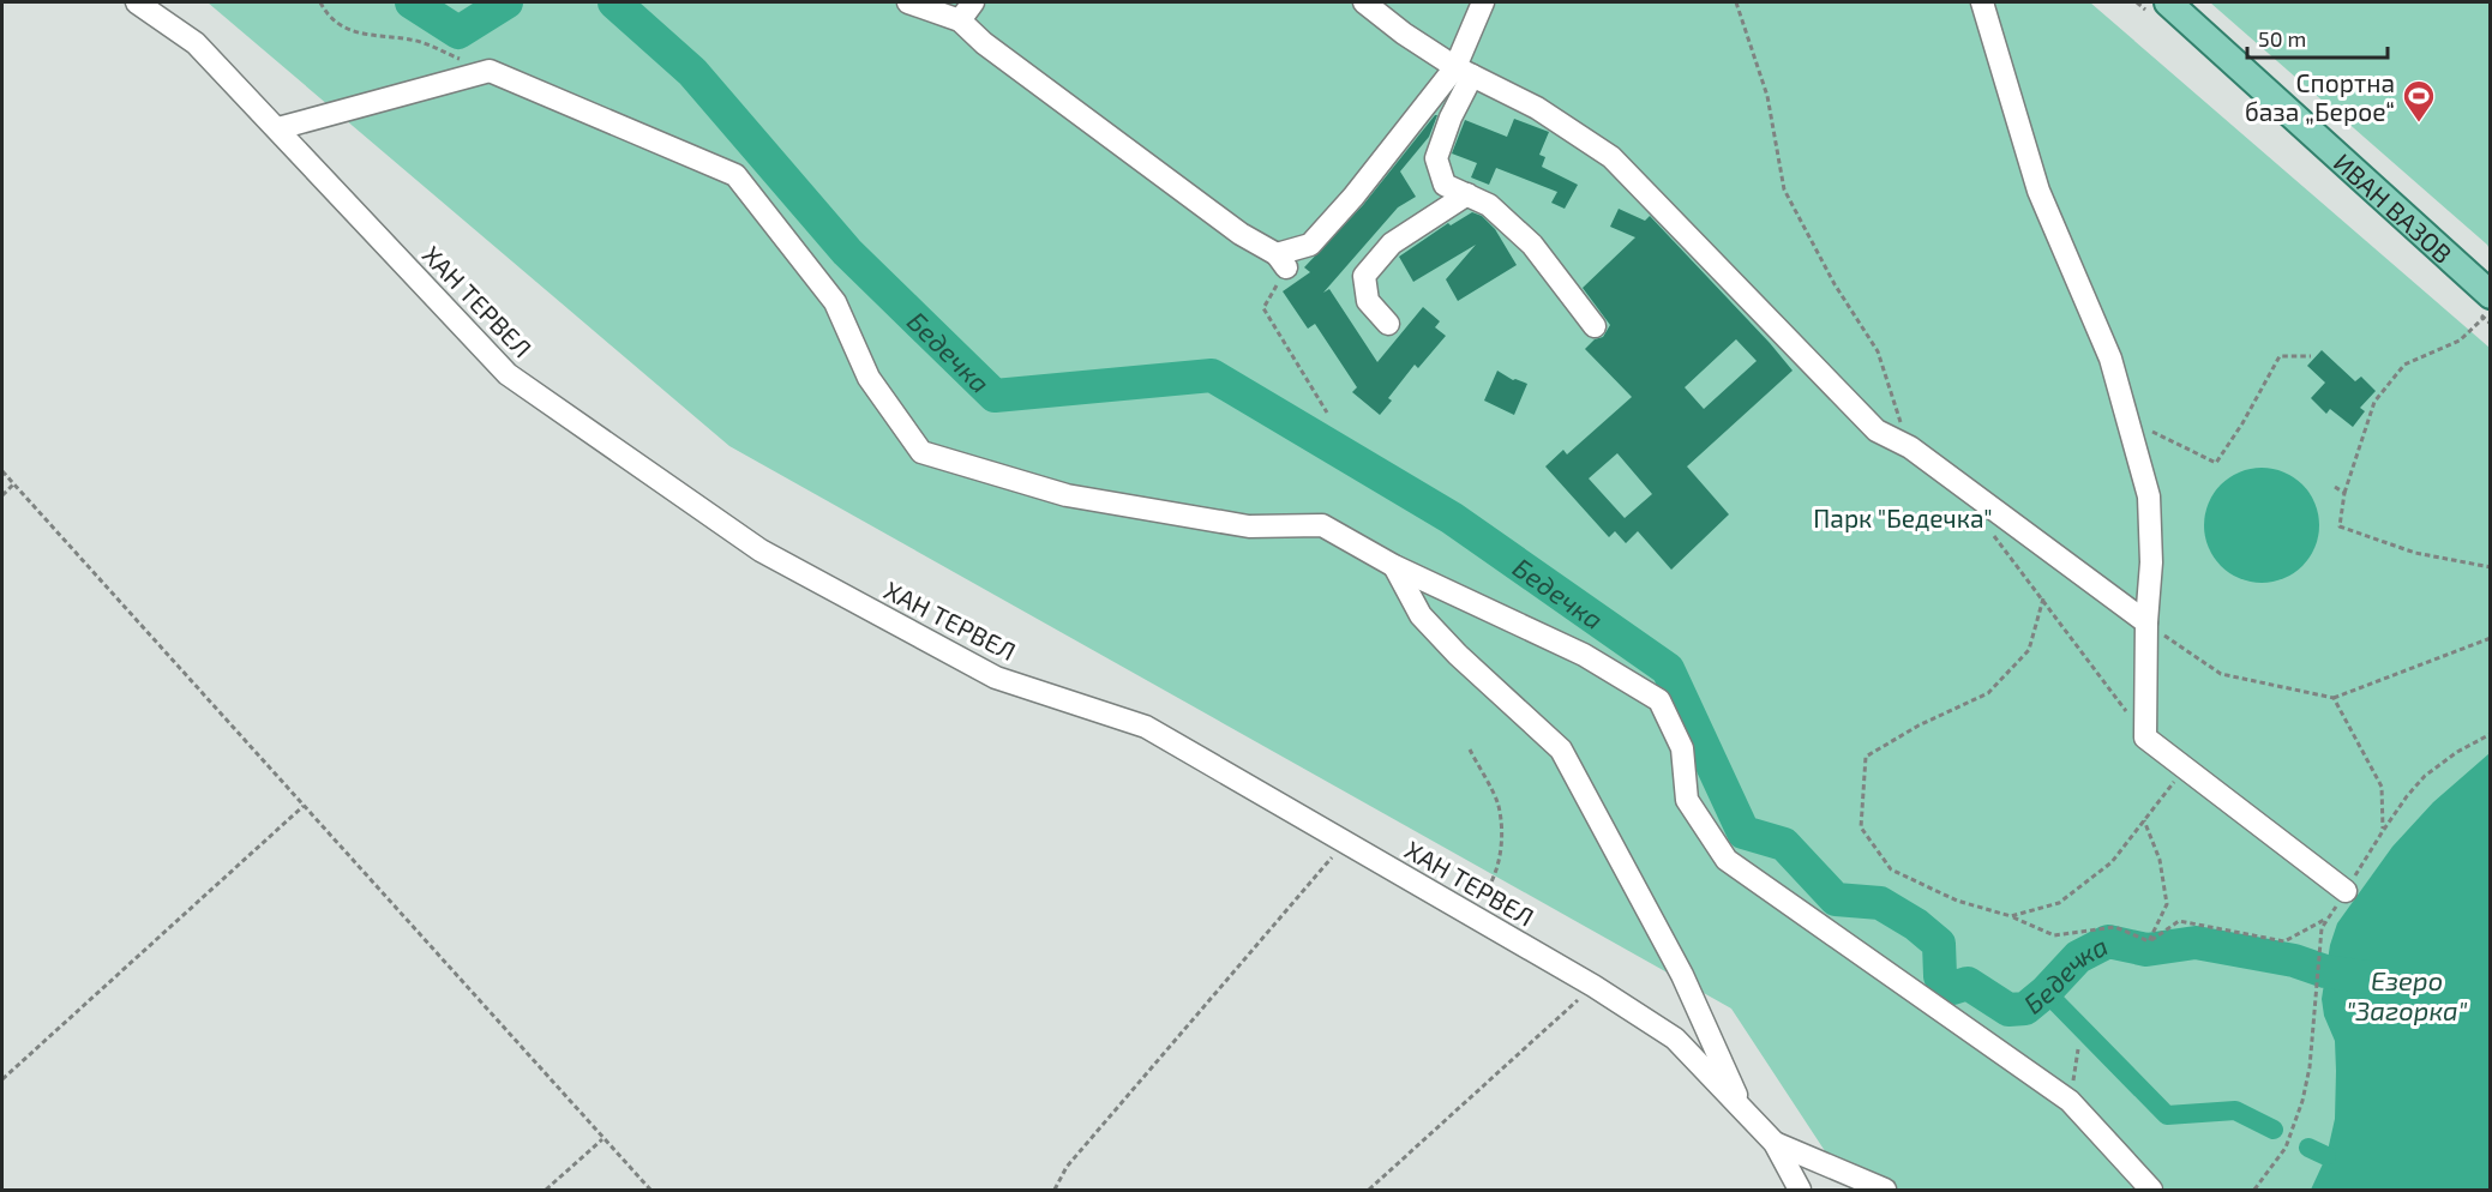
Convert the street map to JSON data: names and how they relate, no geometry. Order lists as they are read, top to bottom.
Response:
{
  "streets": {
    "main road": ["ИВАН ВАЗОВ"],
    "street": ["ХАН ТЕРВЕЛ"]
  },
  "water": ["Бедечка", "Езеро \"Загорка\""],
  "parks": ["Парк \"Бедечка\""],
  "places": {
    "sports": ["Спортна база „Берое“"]
  },
  "scale_bar": "50 m"
}
